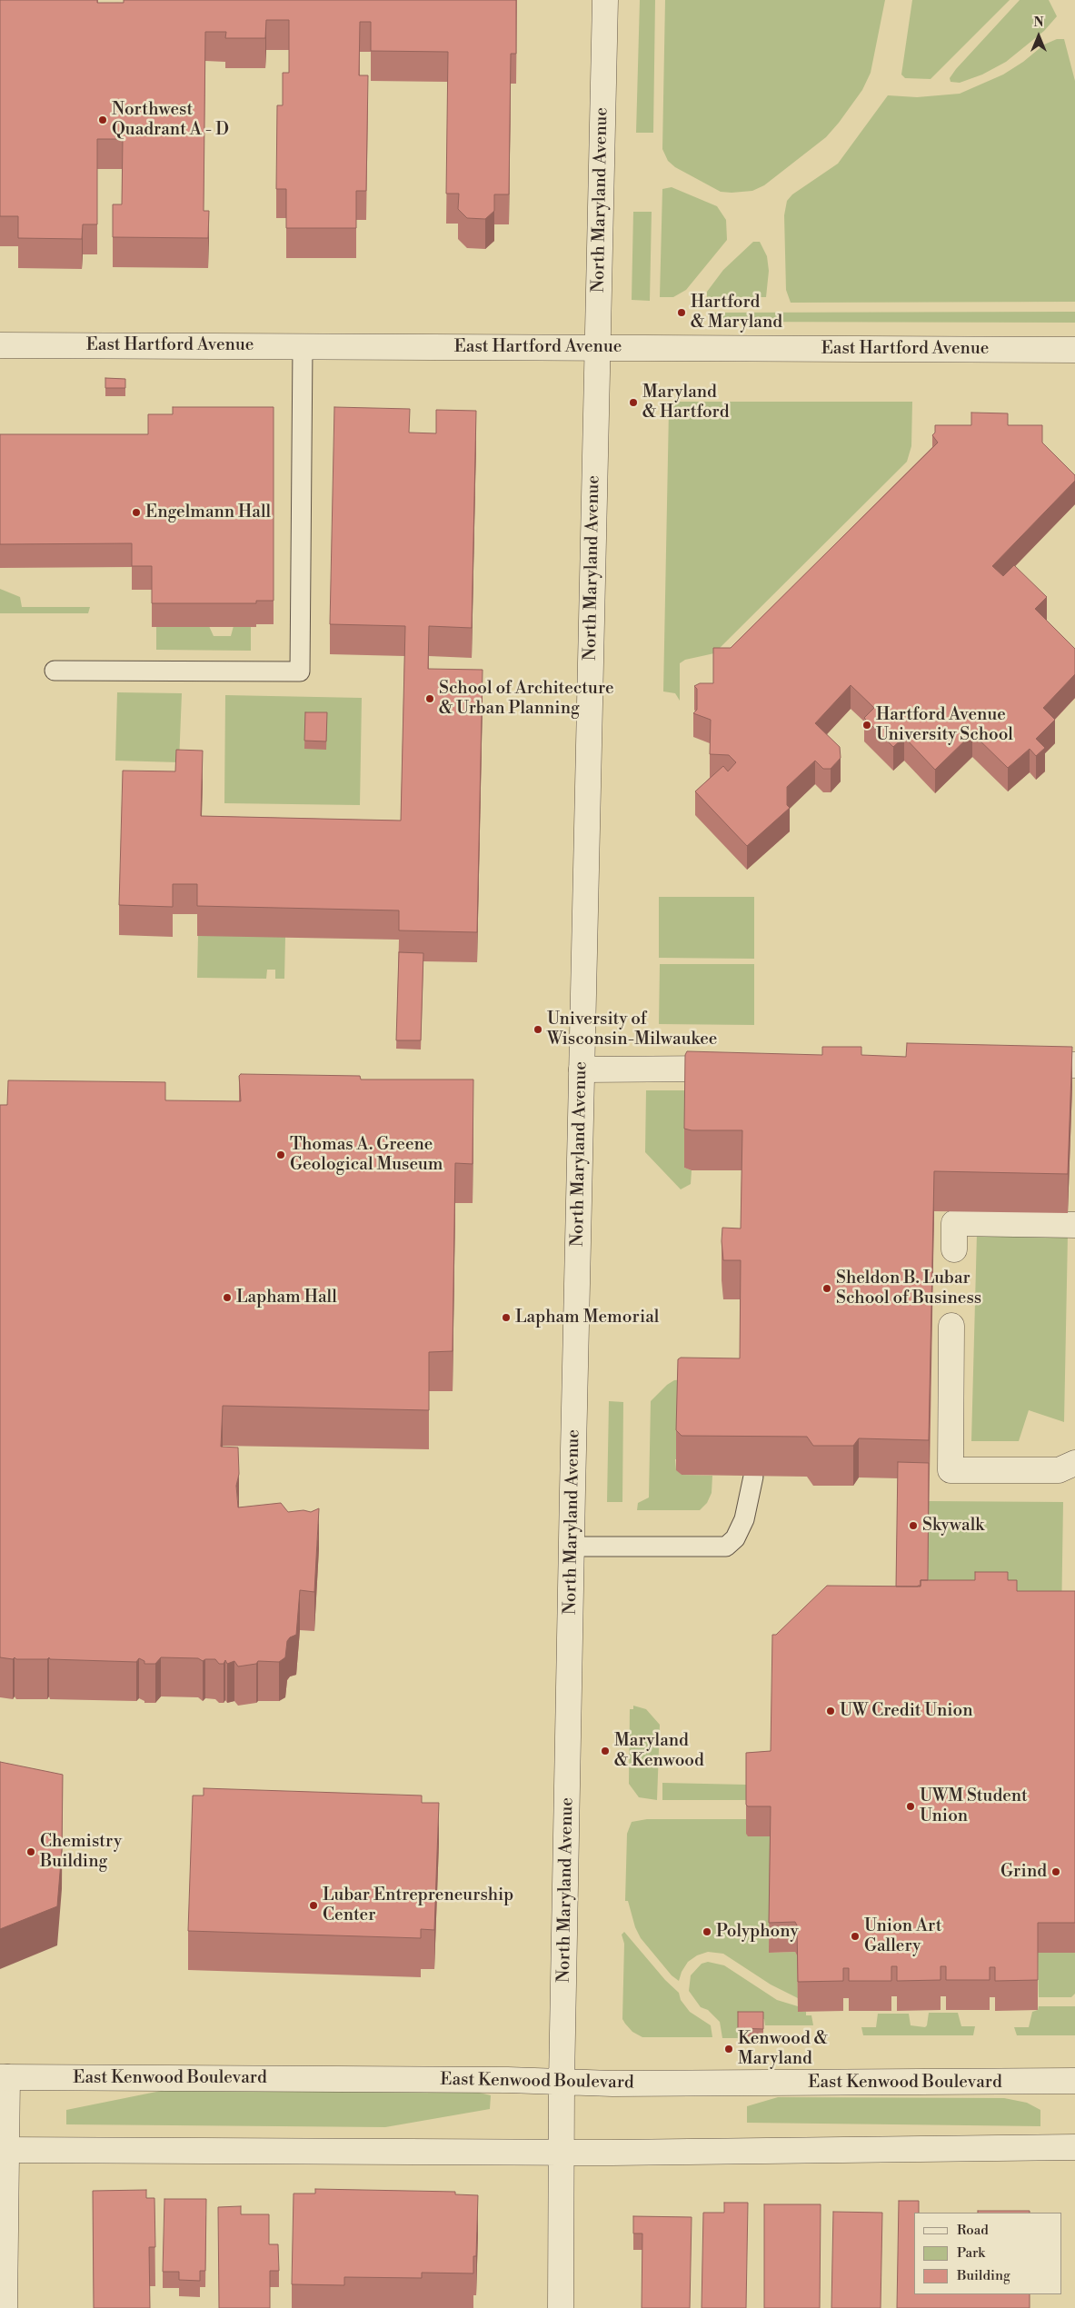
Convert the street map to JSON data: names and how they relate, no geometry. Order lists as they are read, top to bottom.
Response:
{
  "streets": {
    "street": ["North Maryland Avenue", "East Hartford Avenue", "East Kenwood Boulevard"]
  },
  "crossings": [
    ["North Maryland Avenue", "East Hartford Avenue"],
    ["North Maryland Avenue", "East Kenwood Boulevard"]
  ],
  "places": [
    "Northwest Quadrant A - D",
    "Hartford & Maryland",
    "Maryland & Hartford",
    "Engelmann Hall",
    "School of Architecture & Urban Planning",
    "Hartford Avenue University School",
    "University of Wisconsin-Milwaukee",
    "Thomas A. Greene Geological Museum",
    "Sheldon B. Lubar School of Business",
    "Lapham Hall",
    "Lapham Memorial",
    "Skywalk",
    "UW Credit Union",
    "Maryland & Kenwood",
    "UWM Student Union",
    "Chemistry Building",
    "Grind",
    "Lubar Entrepreneurship Center",
    "Polyphony",
    "Union Art Gallery",
    "Kenwood & Maryland"
  ],
  "legend": ["Road", "Park", "Building"],
  "north": "top"
}
